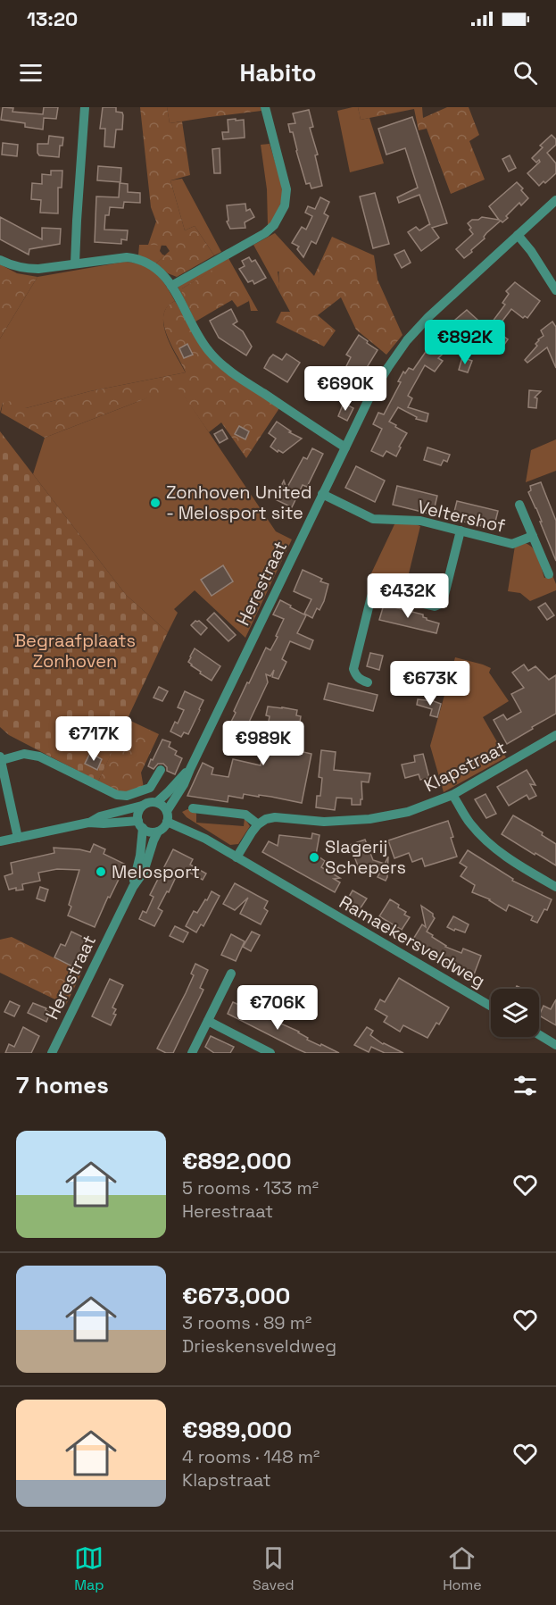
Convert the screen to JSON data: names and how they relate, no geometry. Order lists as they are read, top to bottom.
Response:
{
  "streets": {
    "street": [
      "Veltershof",
      "Herestraat",
      "Klapstraat",
      "Ramaekersveldweg"
    ]
  },
  "crossings": [
    ["Veltershof", "Herestraat"],
    ["Herestraat", "Ramaekersveldweg"]
  ],
  "parks": ["Begraafplaats Zonhoven"],
  "places": ["Zonhoven United - Melosport site", "Slagerij Schepers", "Melosport"],
  "page": {
    "status": "13:20",
    "header": "Habito",
    "price": [
      "€892K",
      "€690K",
      "€432K",
      "€673K",
      "€717K",
      "€989K",
      "€706K"
    ],
    "heading": "7 homes",
    "list": [
      {
        "name": "€892,000",
        "note": "5 rooms · 133 m² · Herestraat"
      },
      {
        "name": "€673,000",
        "note": "3 rooms · 89 m² · Drieskensveldweg"
      },
      {
        "name": "€989,000",
        "note": "4 rooms · 148 m² · Klapstraat"
      }
    ],
    "tabs": ["Map", "Saved", "Home"]
  }
}
